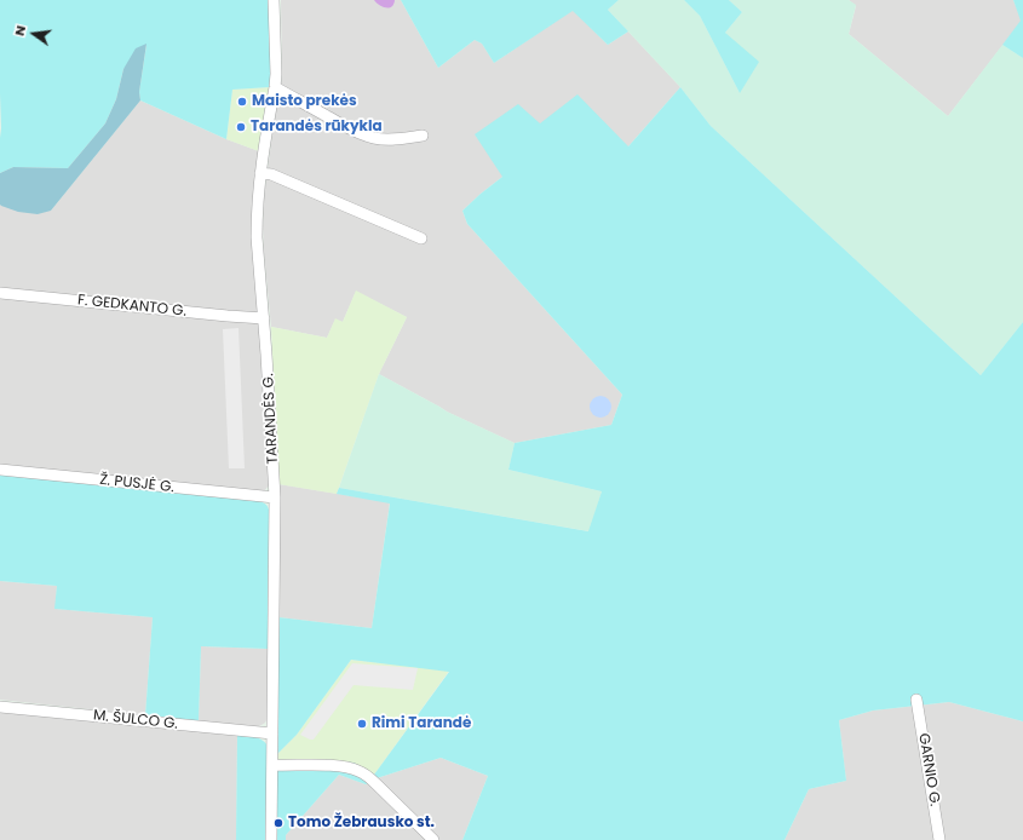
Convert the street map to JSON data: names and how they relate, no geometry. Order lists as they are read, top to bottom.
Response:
{
  "streets": {
    "street": [
      "F. GEDKANTO G.",
      "TARANDĖS G.",
      "Ž. PUSJĖ G.",
      "M. ŠULCO G.",
      "GARNIO G."
    ]
  },
  "crossings": [
    ["F. GEDKANTO G.", "TARANDĖS G."],
    ["TARANDĖS G.", "Ž. PUSJĖ G."],
    ["TARANDĖS G.", "M. ŠULCO G."]
  ],
  "places": [
    "Maisto prekės",
    "Tarandės rūkykla",
    "Rimi Tarandė",
    "Tomo Žebrausko st."
  ],
  "north": "left"
}
